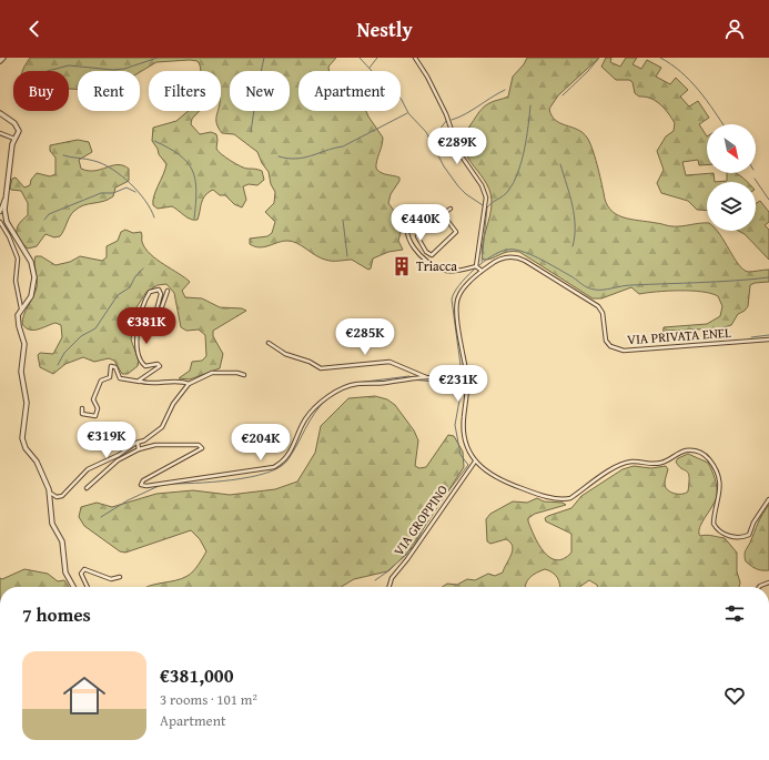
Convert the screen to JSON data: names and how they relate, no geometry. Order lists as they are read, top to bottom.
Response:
{
  "streets": {
    "street": ["VIA PRIVATA ENEL", "VIA GROPPINO"]
  },
  "crossings": [
    ["VIA PRIVATA ENEL", "VIA GROPPINO"]
  ],
  "places": {
    "building": ["Triacca"]
  },
  "north": "bottom right",
  "page": {
    "header": "Nestly",
    "chip": [
      "Buy",
      "Rent",
      "Filters",
      "New",
      "Apartment"
    ],
    "price": [
      "€289K",
      "€440K",
      "€381K",
      "€285K",
      "€231K",
      "€319K",
      "€204K"
    ],
    "heading": "7 homes",
    "list": [
      {
        "name": "€381,000",
        "note": "3 rooms · 101 m² · Apartment"
      }
    ]
  }
}
